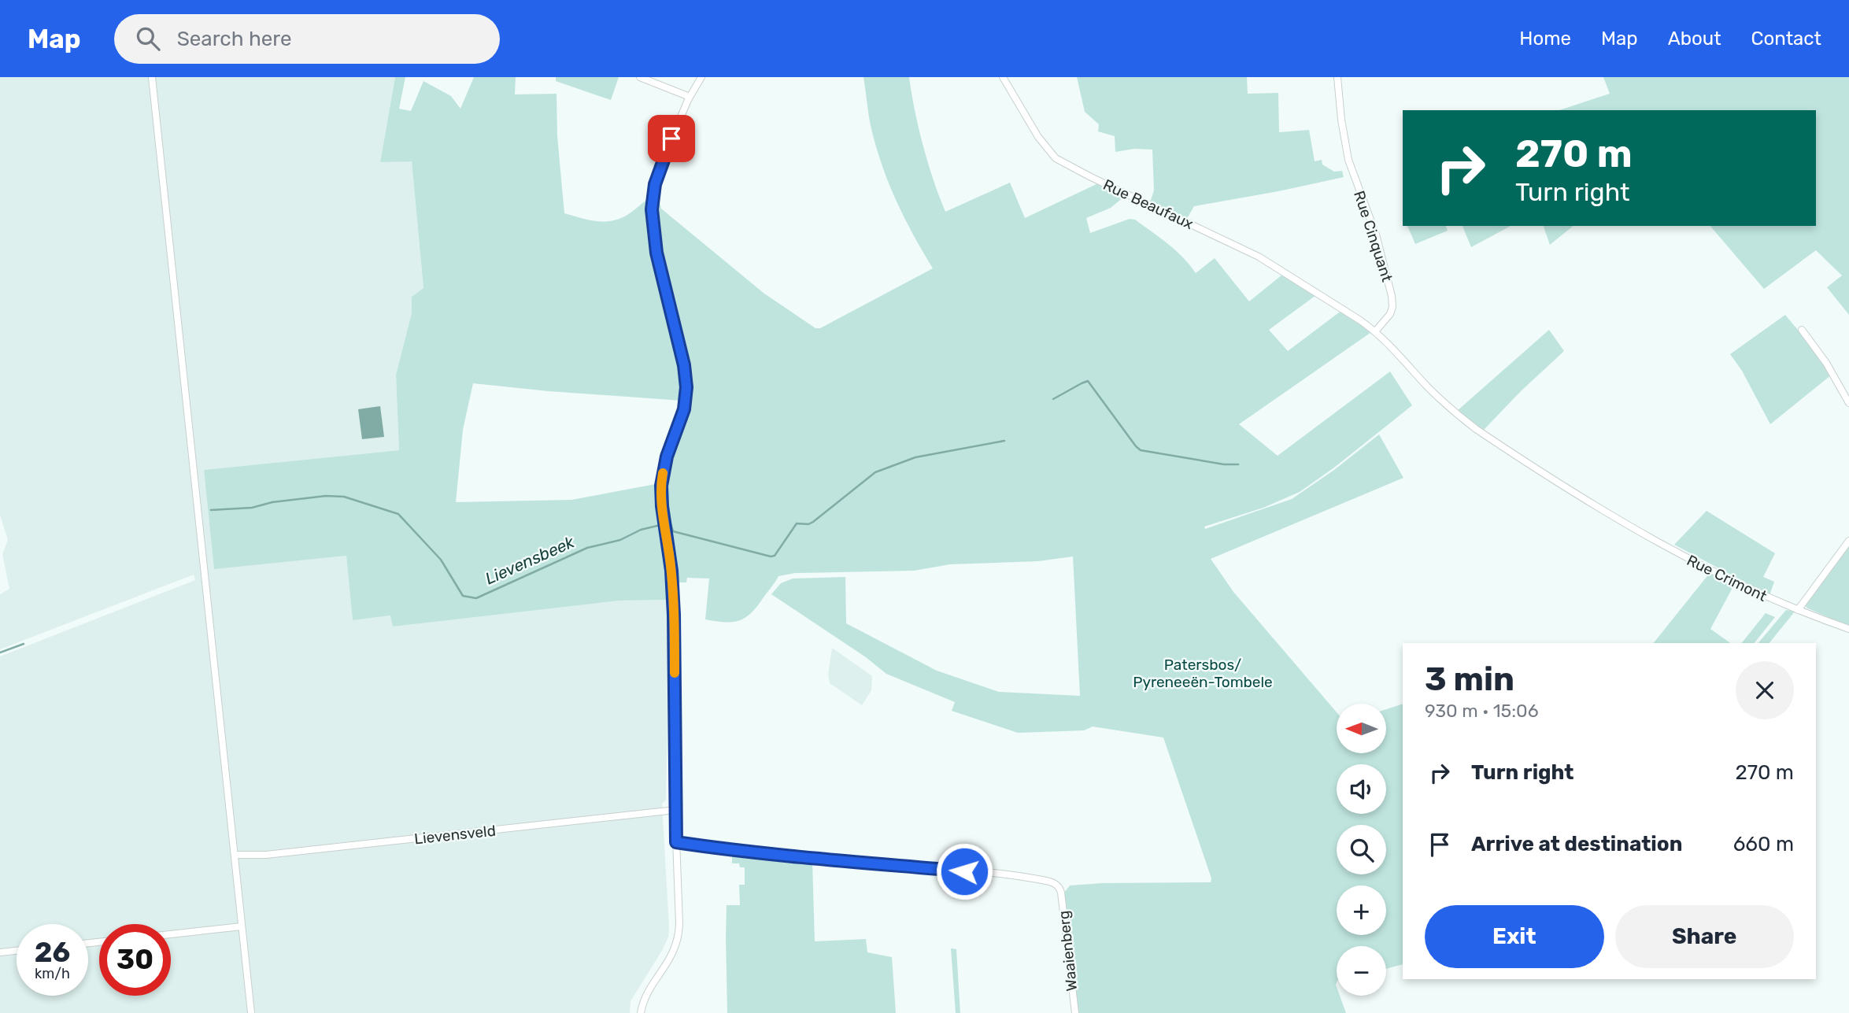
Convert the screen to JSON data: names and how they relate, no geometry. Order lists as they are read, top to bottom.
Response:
{
  "streets": {
    "street": [
      "Rue Beaufaux",
      "Rue Cinquant",
      "Rue Crimont",
      "Lievensveld",
      "Waaienberg"
    ]
  },
  "crossings": [
    ["Rue Beaufaux", "Rue Cinquant"],
    ["Rue Beaufaux", "Rue Crimont"],
    ["Rue Cinquant", "Rue Crimont"]
  ],
  "water": ["Lievensbeek"],
  "parks": ["Patersbos/ Pyreneeën-Tombele"],
  "north": "left",
  "page": {
    "header": "Map",
    "search": "Search here",
    "nav": [
      "Home",
      "Map",
      "About",
      "Contact"
    ],
    "turn": ["270 m", "Turn right"],
    "heading": ["3 min", "930 m · 15:06"],
    "map_buttons": ["+", "−"],
    "list": [
      {
        "name": "Turn right",
        "value": "270 m"
      },
      {
        "name": "Arrive at destination",
        "value": "660 m"
      }
    ],
    "buttons": ["Exit", "Share"],
    "speed": "26 km/h",
    "limit": "30"
  }
}
